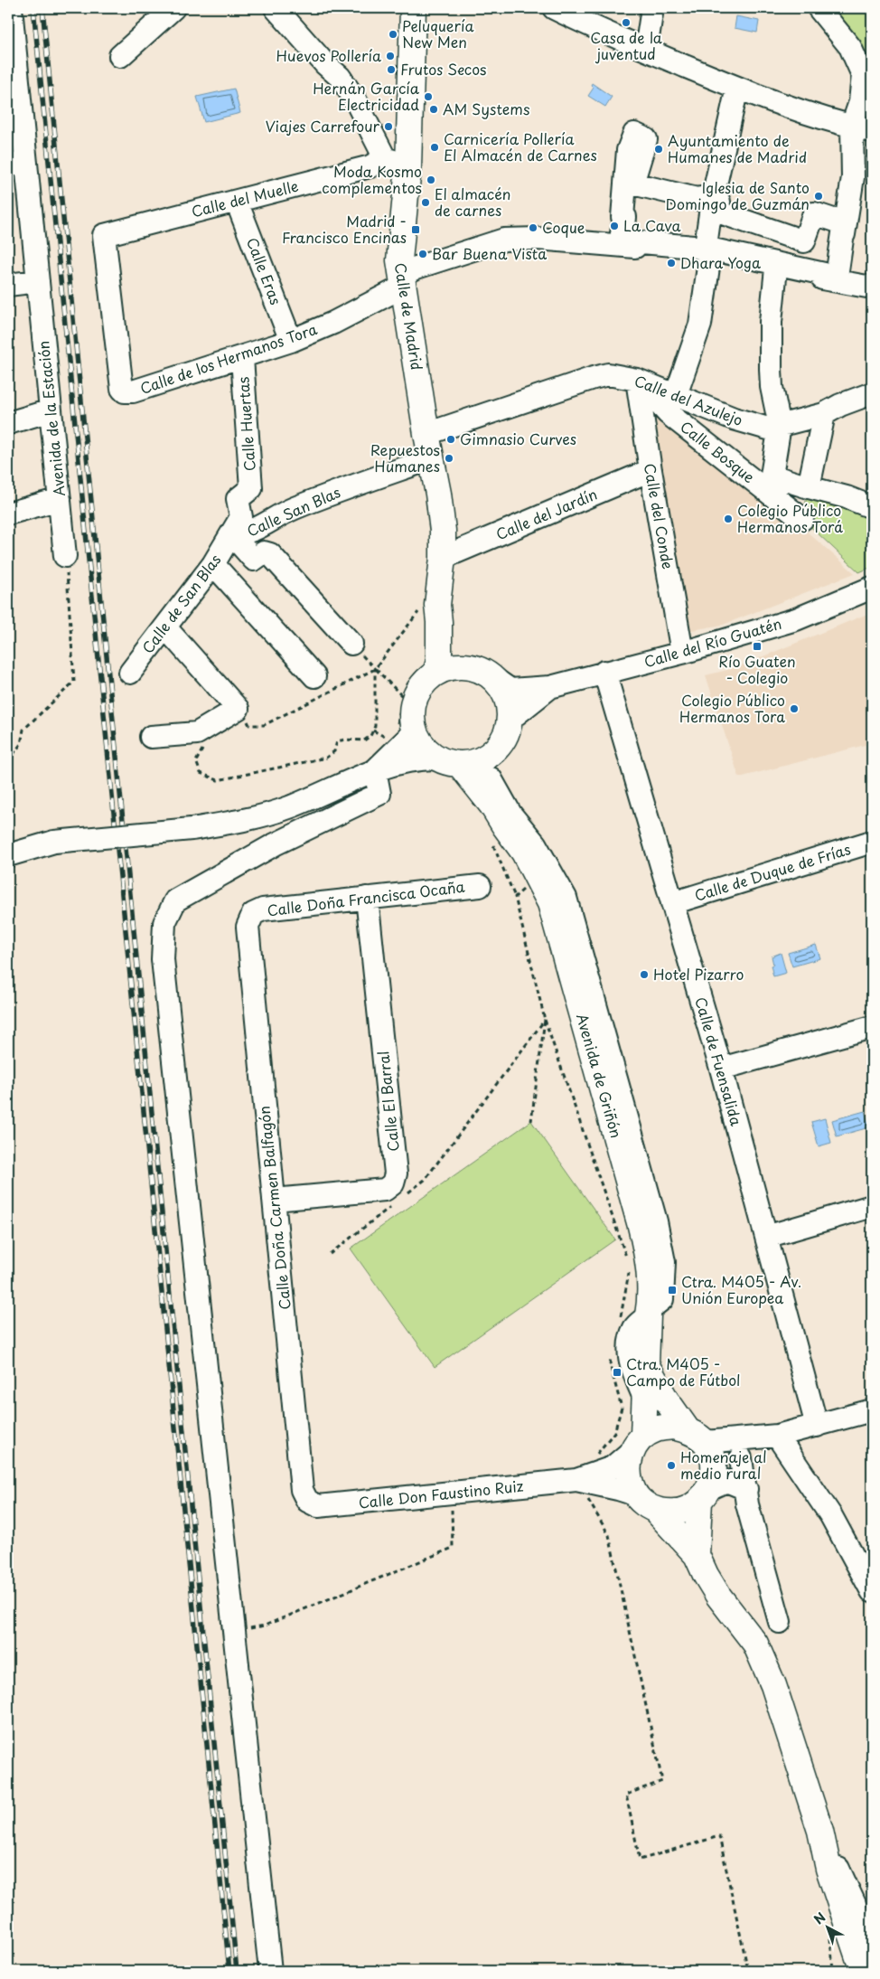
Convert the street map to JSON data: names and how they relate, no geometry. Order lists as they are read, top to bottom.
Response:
{
  "streets": {
    "main road": ["Calle de Madrid", "Avenida de Griñón"],
    "street": [
      "Calle del Muelle",
      "Calle Eras",
      "Calle de los Hermanos Tora",
      "Calle del Azulejo",
      "Avenida de la Estación",
      "Calle Huertas",
      "Calle Bosque",
      "Calle San Blas",
      "Calle del Jardín",
      "Calle del Conde",
      "Calle de San Blas",
      "Calle del Río Guatén",
      "Calle de Duque de Frías",
      "Calle Doña Francisca Ocaña",
      "Calle de Fuensalida",
      "Calle El Barral",
      "Calle Doña Carmen Balfagón",
      "Calle Don Faustino Ruiz"
    ]
  },
  "crossings": [
    ["Calle del Muelle", "Calle Eras"],
    ["Calle del Muelle", "Calle de los Hermanos Tora"],
    ["Calle Eras", "Calle de los Hermanos Tora"],
    ["Calle de Madrid", "Calle de los Hermanos Tora"],
    ["Calle de Madrid", "Calle del Azulejo"],
    ["Calle de Madrid", "Calle San Blas"],
    ["Calle de Madrid", "Calle del Jardín"],
    ["Calle de Madrid", "Avenida de Griñón"],
    ["Calle de los Hermanos Tora", "Calle Huertas"],
    ["Calle del Azulejo", "Calle Bosque"],
    ["Calle del Azulejo", "Calle del Conde"],
    ["Calle Huertas", "Calle San Blas"],
    ["Calle Huertas", "Calle de San Blas"],
    ["Calle Bosque", "Calle del Conde"],
    ["Calle San Blas", "Calle de San Blas"],
    ["Calle del Jardín", "Calle del Conde"],
    ["Calle del Conde", "Calle del Río Guatén"],
    ["Calle del Río Guatén", "Calle de Fuensalida"],
    ["Calle de Duque de Frías", "Calle de Fuensalida"],
    ["Calle Doña Francisca Ocaña", "Calle El Barral"],
    ["Calle Doña Francisca Ocaña", "Calle Doña Carmen Balfagón"],
    ["Avenida de Griñón", "Calle Don Faustino Ruiz"],
    ["Calle El Barral", "Calle Doña Carmen Balfagón"],
    ["Calle Doña Carmen Balfagón", "Calle Don Faustino Ruiz"]
  ],
  "places": {
    "other": [
      "Casa de la juventud",
      "Peluquería New Men",
      "Huevos Pollería",
      "Frutos Secos",
      "Hernán García Electricidad",
      "AM Systems",
      "Viajes Carrefour",
      "Carnicería Pollería El Almacén de Carnes",
      "Ayuntamiento de Humanes de Madrid",
      "Moda Kosmo complementos",
      "Iglesia de Santo Domingo de Guzmán",
      "El almacén de carnes",
      "La Cava",
      "Coque",
      "Bar Buena Vista",
      "Dhara Yoga",
      "Gimnasio Curves",
      "Repuestos Humanes",
      "Colegio Público Hermanos Torá",
      "Colegio Público Hermanos Tora",
      "Hotel Pizarro",
      "Homenaje al medio rural"
    ],
    "transit": [
      "Madrid - Francisco Encinas",
      "Río Guaten - Colegio",
      "Ctra. M405 - Av. Unión Europea",
      "Ctra. M405 - Campo de Fútbol"
    ]
  },
  "north": "top left"
}
